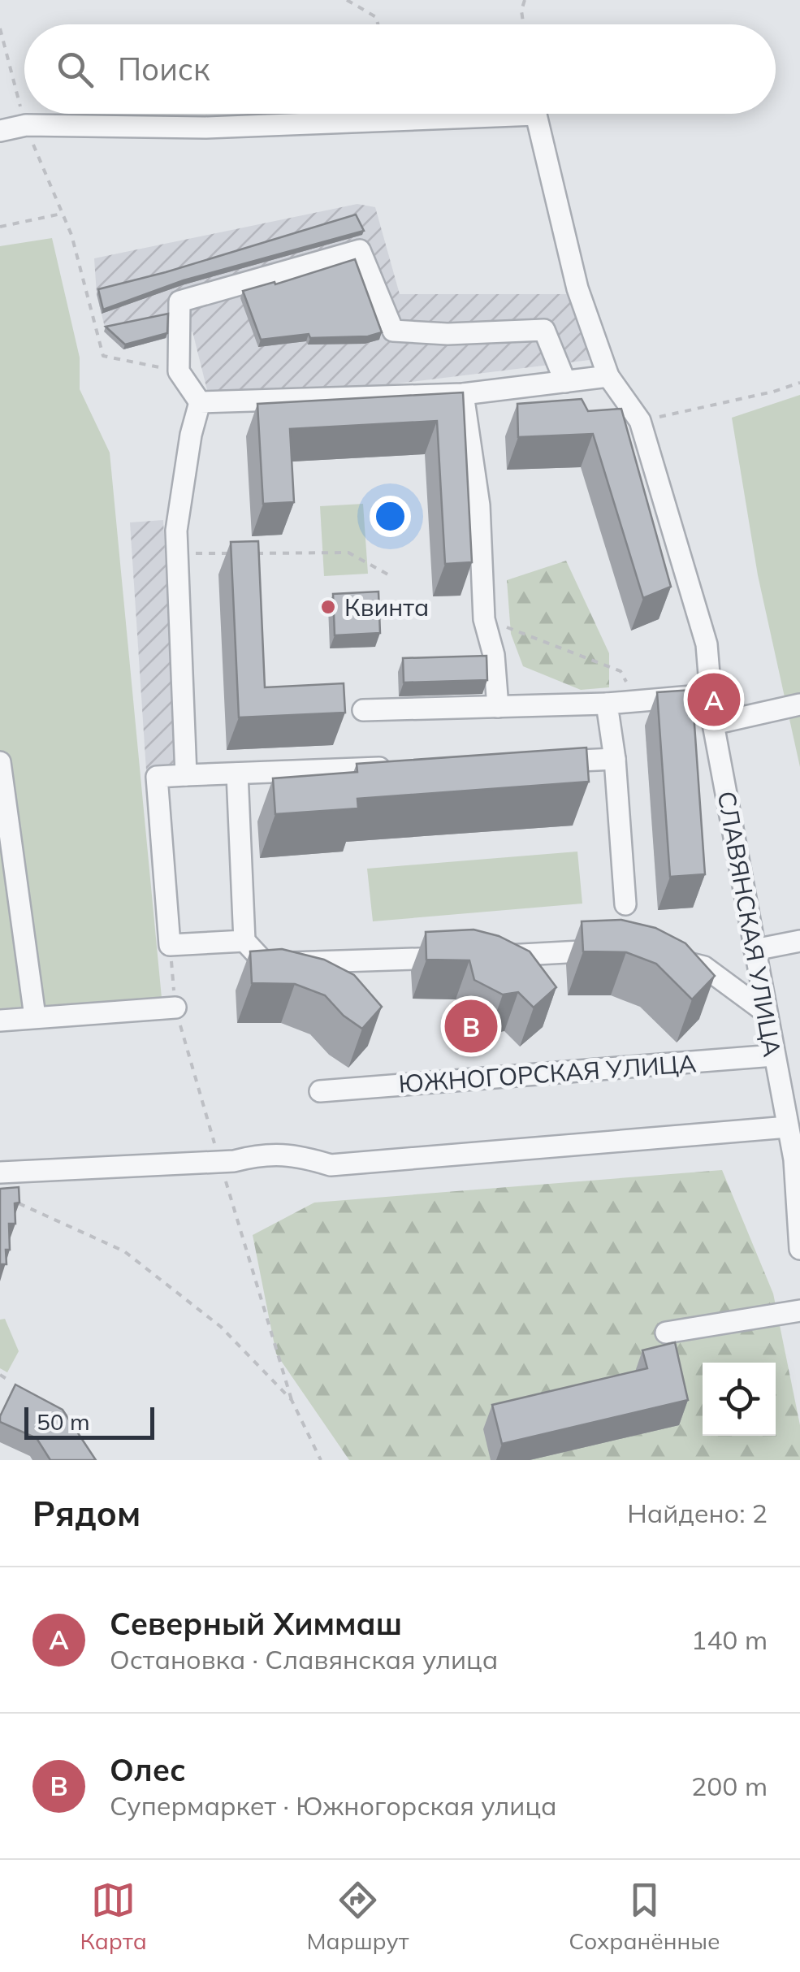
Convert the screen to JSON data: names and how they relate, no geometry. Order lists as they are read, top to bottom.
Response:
{
  "streets": {
    "street": ["СЛАВЯНСКАЯ УЛИЦА", "ЮЖНОГОРСКАЯ УЛИЦА"]
  },
  "crossings": [
    ["СЛАВЯНСКАЯ УЛИЦА", "ЮЖНОГОРСКАЯ УЛИЦА"]
  ],
  "places": ["Квинта"],
  "scale_bar": "50 m",
  "page": {
    "search": "Поиск",
    "pins": ["A", "B"],
    "scale": "50 m",
    "heading": ["Рядом", "Найдено: 2"],
    "list": [
      {
        "mark": "A",
        "name": "Северный Химмаш",
        "note": "Остановка · Славянская улица",
        "value": "140 m"
      },
      {
        "mark": "B",
        "name": "Олес",
        "note": "Супермаркет · Южногорская улица",
        "value": "200 m"
      }
    ],
    "nav": ["Карта", "Маршрут", "Сохранённые"]
  }
}
